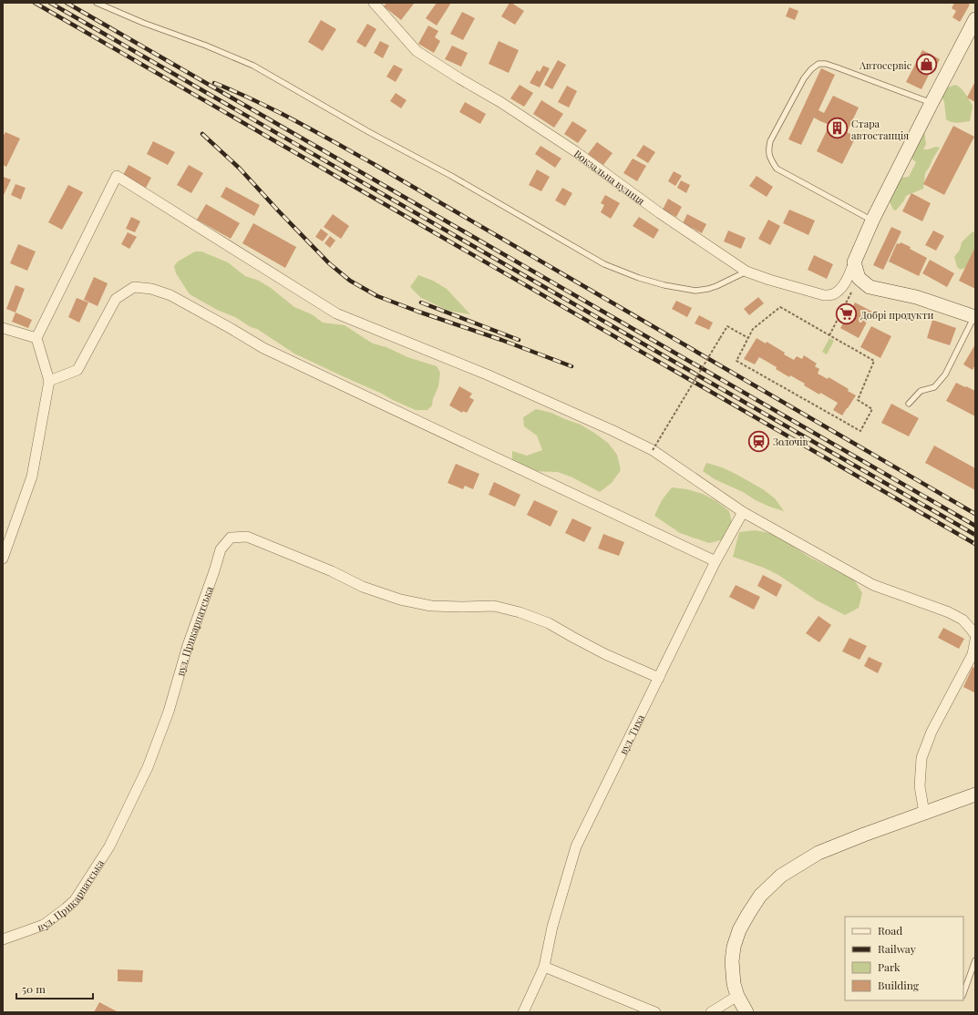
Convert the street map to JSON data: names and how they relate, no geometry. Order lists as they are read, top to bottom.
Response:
{
  "streets": {
    "street": ["Вокзальна вулиця", "вул. Прикарпатська", "вул. Тиха"]
  },
  "crossings": [
    ["вул. Прикарпатська", "вул. Тиха"]
  ],
  "places": {
    "shop": ["Автосервіс"],
    "building": ["Стара автостанція"],
    "supermarket": ["Добрі продукти"],
    "station": ["Золочів"]
  },
  "legend": [
    "Road",
    "Railway",
    "Park",
    "Building"
  ],
  "scale_bar": "50 m"
}
